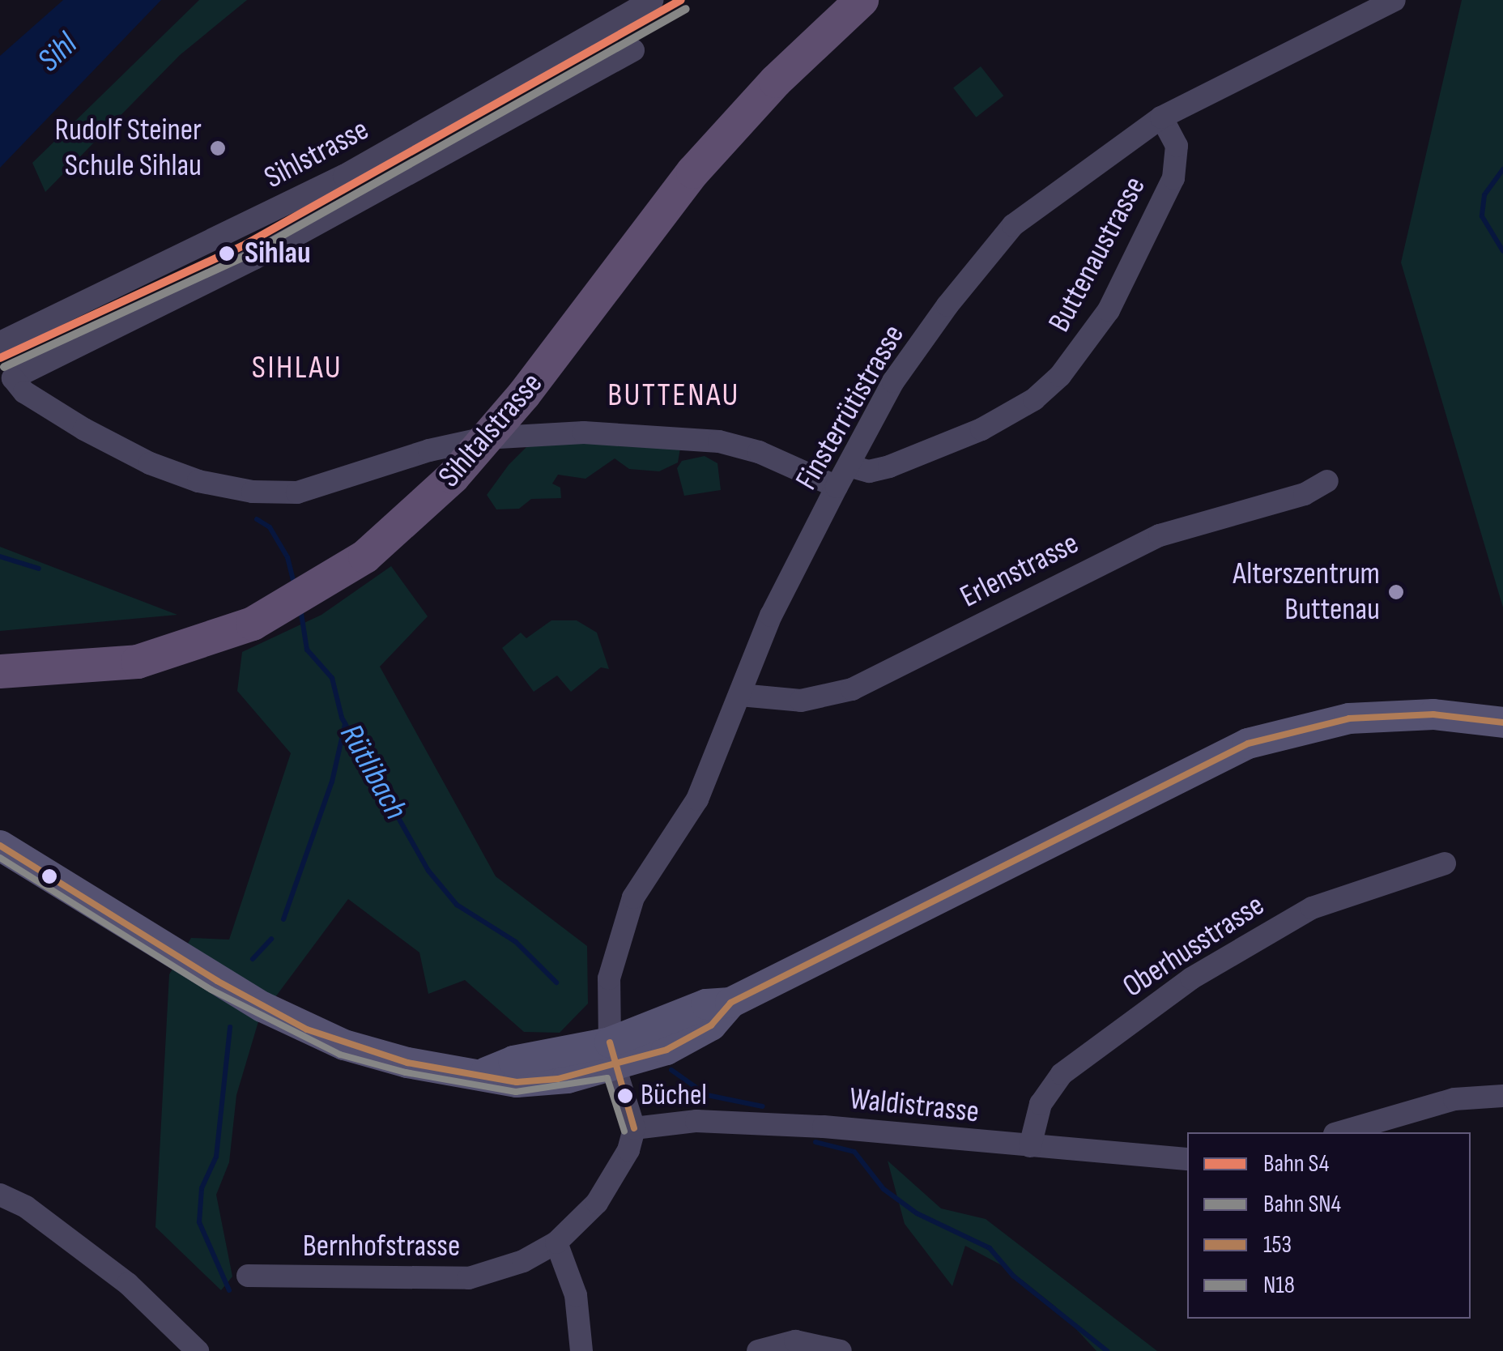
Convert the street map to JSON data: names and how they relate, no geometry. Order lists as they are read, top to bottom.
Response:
{
  "streets": {
    "main road": ["Sihltalstrasse"],
    "street": [
      "Sihlstrasse",
      "Buttenaustrasse",
      "Finsterrütistrasse",
      "Erlenstrasse",
      "Oberhusstrasse",
      "Waldistrasse",
      "Bernhofstrasse"
    ]
  },
  "crossings": [
    ["Buttenaustrasse", "Finsterrütistrasse"],
    ["Finsterrütistrasse", "Erlenstrasse"],
    ["Finsterrütistrasse", "Waldistrasse"],
    ["Finsterrütistrasse", "Bernhofstrasse"],
    ["Oberhusstrasse", "Waldistrasse"],
    ["Waldistrasse", "Bernhofstrasse"]
  ],
  "districts": ["SIHLAU", "BUTTENAU"],
  "water": ["Sihl", "Rütlibach"],
  "places": [
    "Rudolf Steiner Schule Sihlau",
    "Sihlau",
    "Alterszentrum Buttenau",
    "Büchel"
  ],
  "lines": [
    "rail line S4",
    "rail line SN4",
    "transit line 153",
    "transit line N18"
  ],
  "legend": [
    "Bahn S4",
    "Bahn SN4",
    "153",
    "N18"
  ]
}
